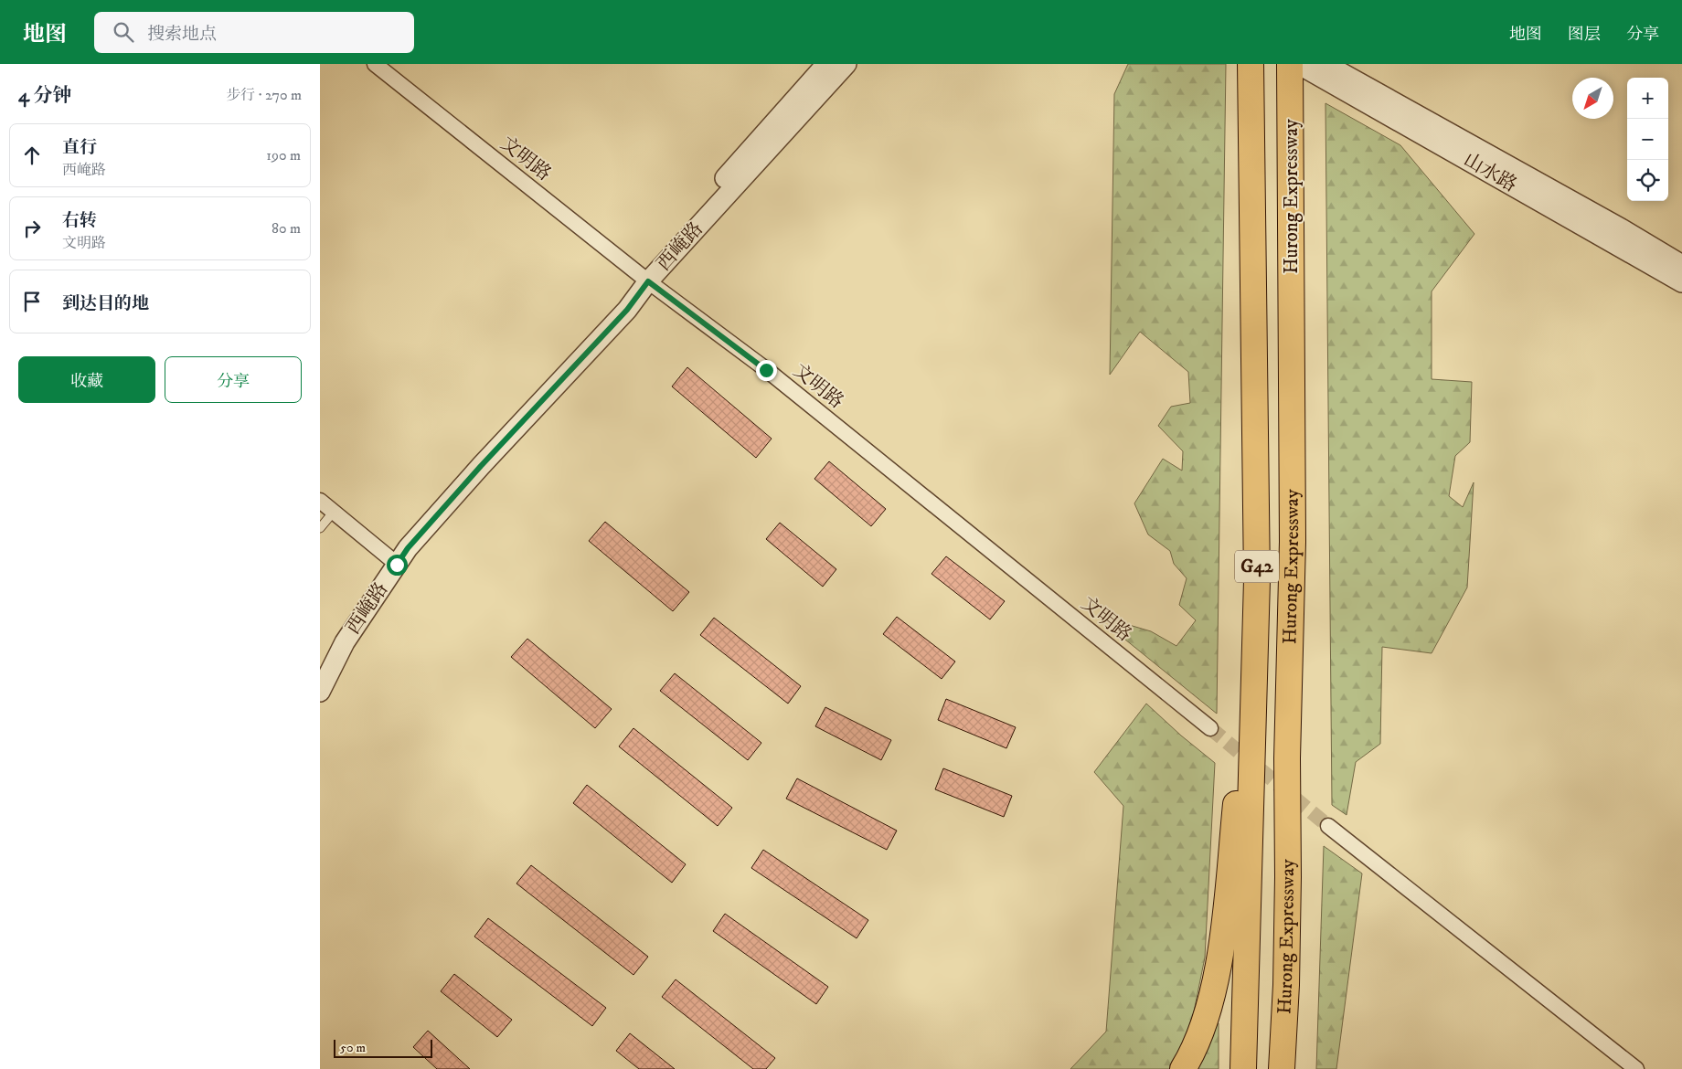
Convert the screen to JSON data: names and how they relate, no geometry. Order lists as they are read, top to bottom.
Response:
{
  "streets": {
    "highway": ["Hurong Expressway", "G42"],
    "street": ["文明路", "山水路", "西崦路"]
  },
  "crossings": [
    ["文明路", "西崦路"],
    ["山水路", "Hurong Expressway"]
  ],
  "scale_bar": "50 m",
  "north": "bottom left",
  "page": {
    "header": "地图",
    "search": "搜索地点",
    "nav": ["地图", "图层", "分享"],
    "heading": ["4 分钟", "步行 · 270 m"],
    "map_buttons": ["+", "−"],
    "list": [
      ["直行", "西崦路", "190 m"],
      ["右转", "文明路", "80 m"],
      "到达目的地"
    ],
    "buttons": ["收藏", "分享"],
    "scale": "50 m"
  }
}
